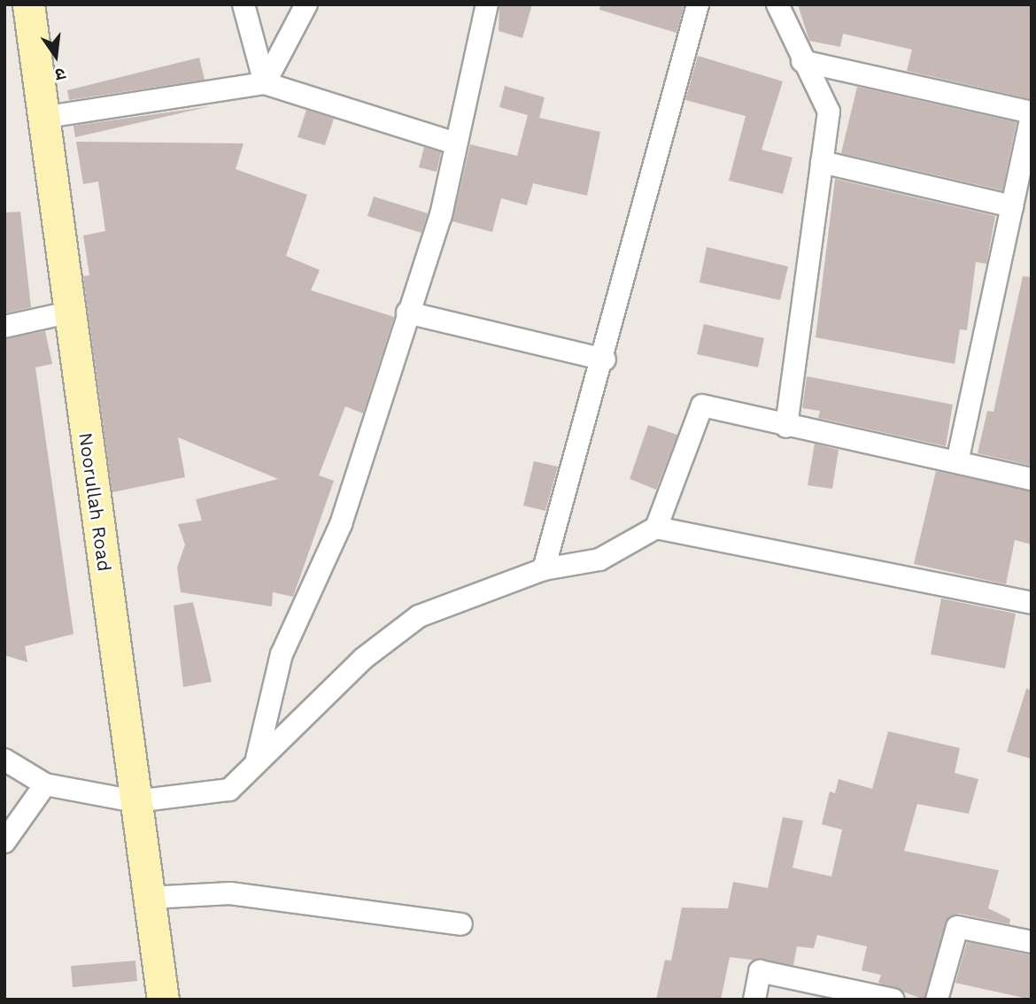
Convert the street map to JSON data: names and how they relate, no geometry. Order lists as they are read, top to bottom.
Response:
{
  "streets": {
    "main road": ["Noorullah Road"]
  },
  "north": "bottom"
}
